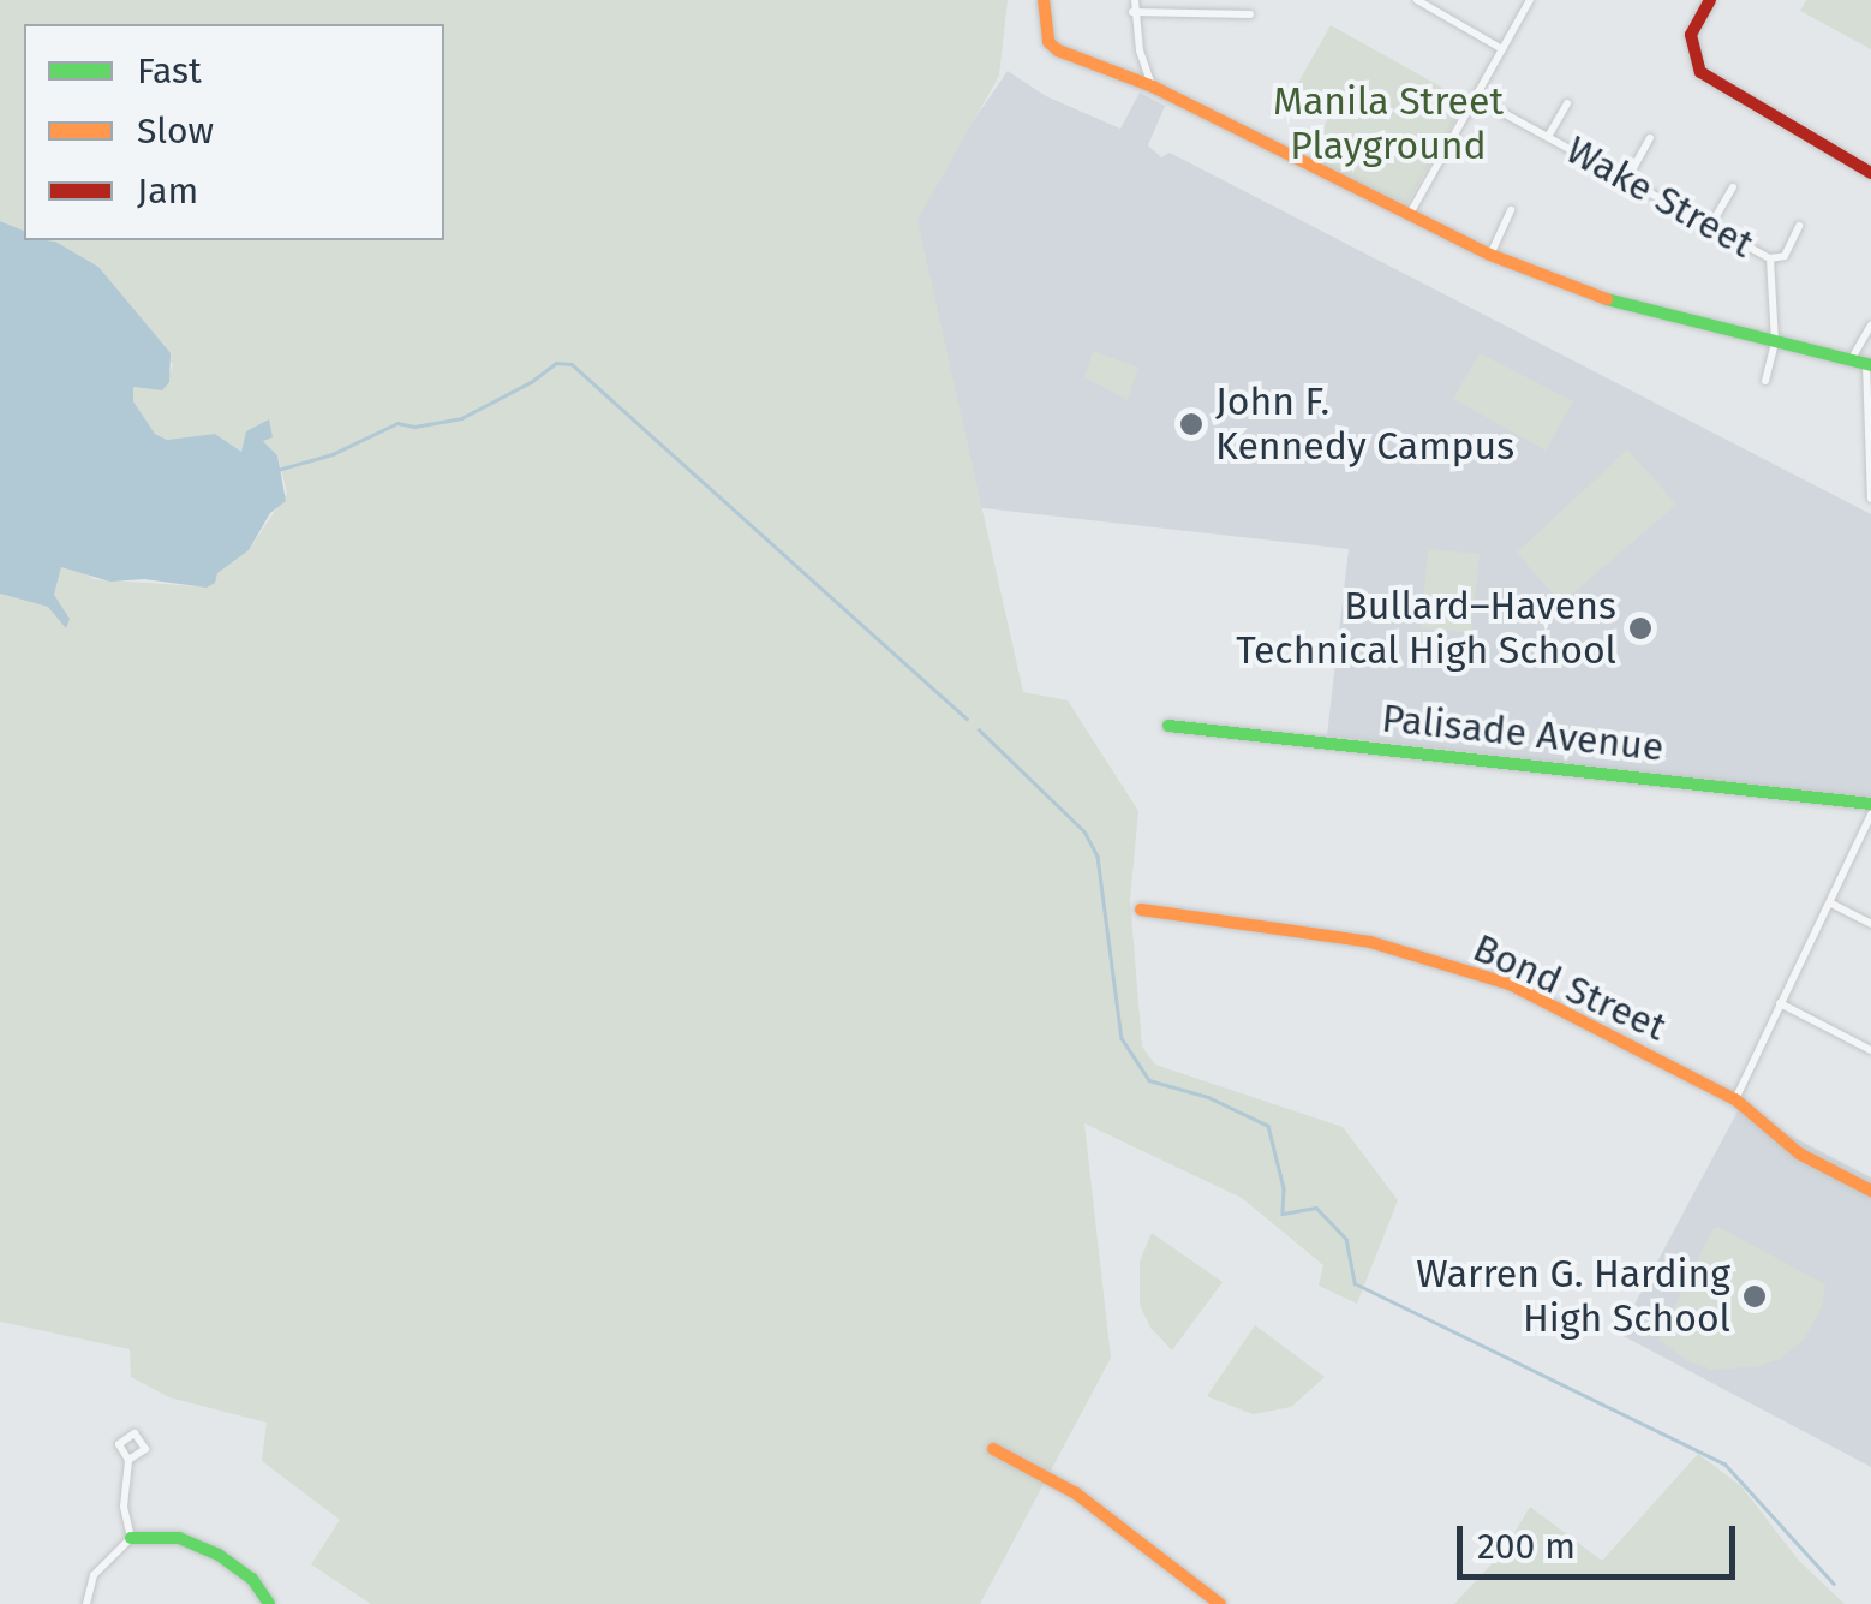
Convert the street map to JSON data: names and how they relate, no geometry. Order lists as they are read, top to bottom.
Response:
{
  "streets": {
    "street": ["Wake Street", "Palisade Avenue", "Bond Street"]
  },
  "parks": ["Manila Street Playground"],
  "places": ["John F. Kennedy Campus", "Bullard–Havens Technical High School", "Warren G. Harding High School"],
  "legend": ["Fast", "Slow", "Jam"],
  "scale_bar": "200 m"
}
